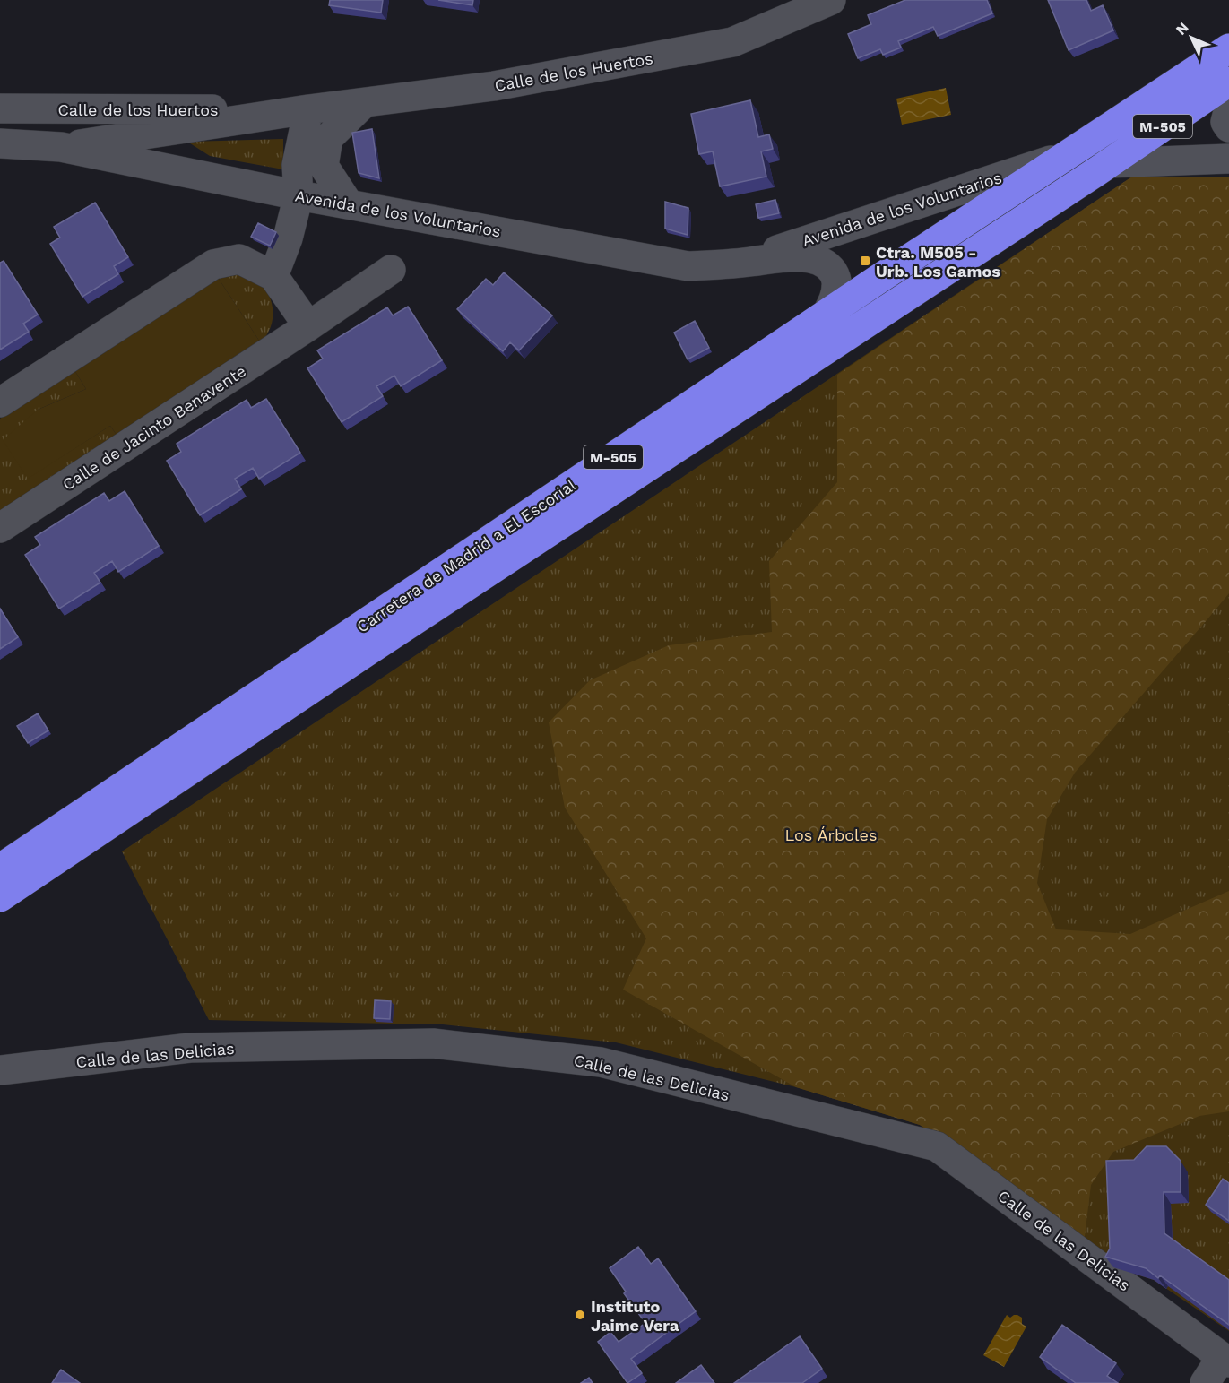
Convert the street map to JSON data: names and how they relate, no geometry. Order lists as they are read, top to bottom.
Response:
{
  "streets": {
    "highway": ["M-505", "Carretera de Madrid a El Escorial"],
    "street": [
      "Calle de los Huertos",
      "Avenida de los Voluntarios",
      "Calle de Jacinto Benavente",
      "Calle de las Delicias"
    ]
  },
  "crossings": [
    ["Calle de los Huertos", "Avenida de los Voluntarios"],
    ["Avenida de los Voluntarios", "Carretera de Madrid a El Escorial"]
  ],
  "parks": ["Los Árboles"],
  "places": {
    "transit": ["Ctra. M505 - Urb. Los Gamos"],
    "other": ["Instituto Jaime Vera"]
  },
  "north": "top left"
}
